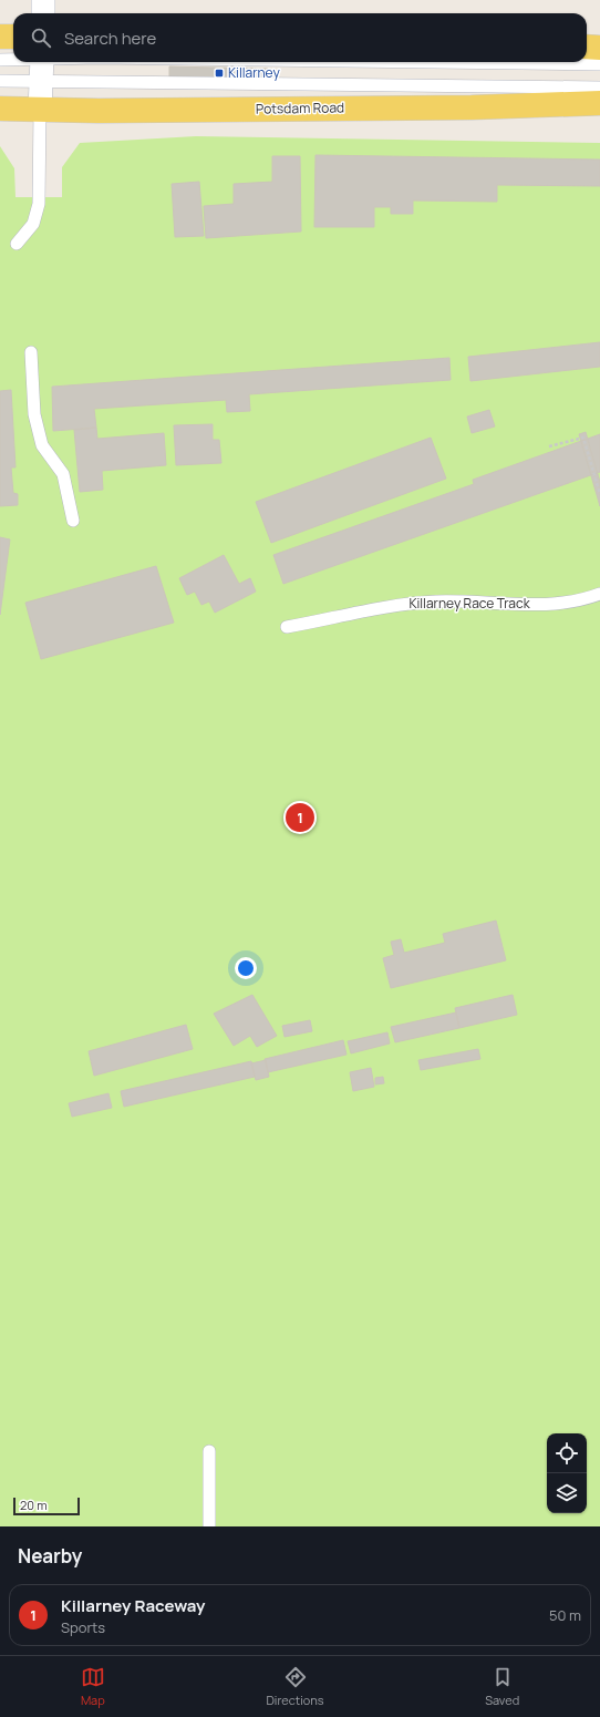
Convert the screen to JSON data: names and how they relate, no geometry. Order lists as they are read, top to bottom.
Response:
{
  "streets": {
    "main road": ["Potsdam Road"],
    "lane": ["Killarney Race Track"]
  },
  "places": {
    "transit": ["Killarney"]
  },
  "scale_bar": "20 m",
  "page": {
    "search": "Search here",
    "pins": "1",
    "scale": "20 m",
    "heading": "Nearby",
    "list": [
      {
        "mark": "1",
        "name": "Killarney Raceway",
        "note": "Sports",
        "value": "50 m"
      }
    ],
    "nav": ["Map", "Directions", "Saved"]
  }
}
